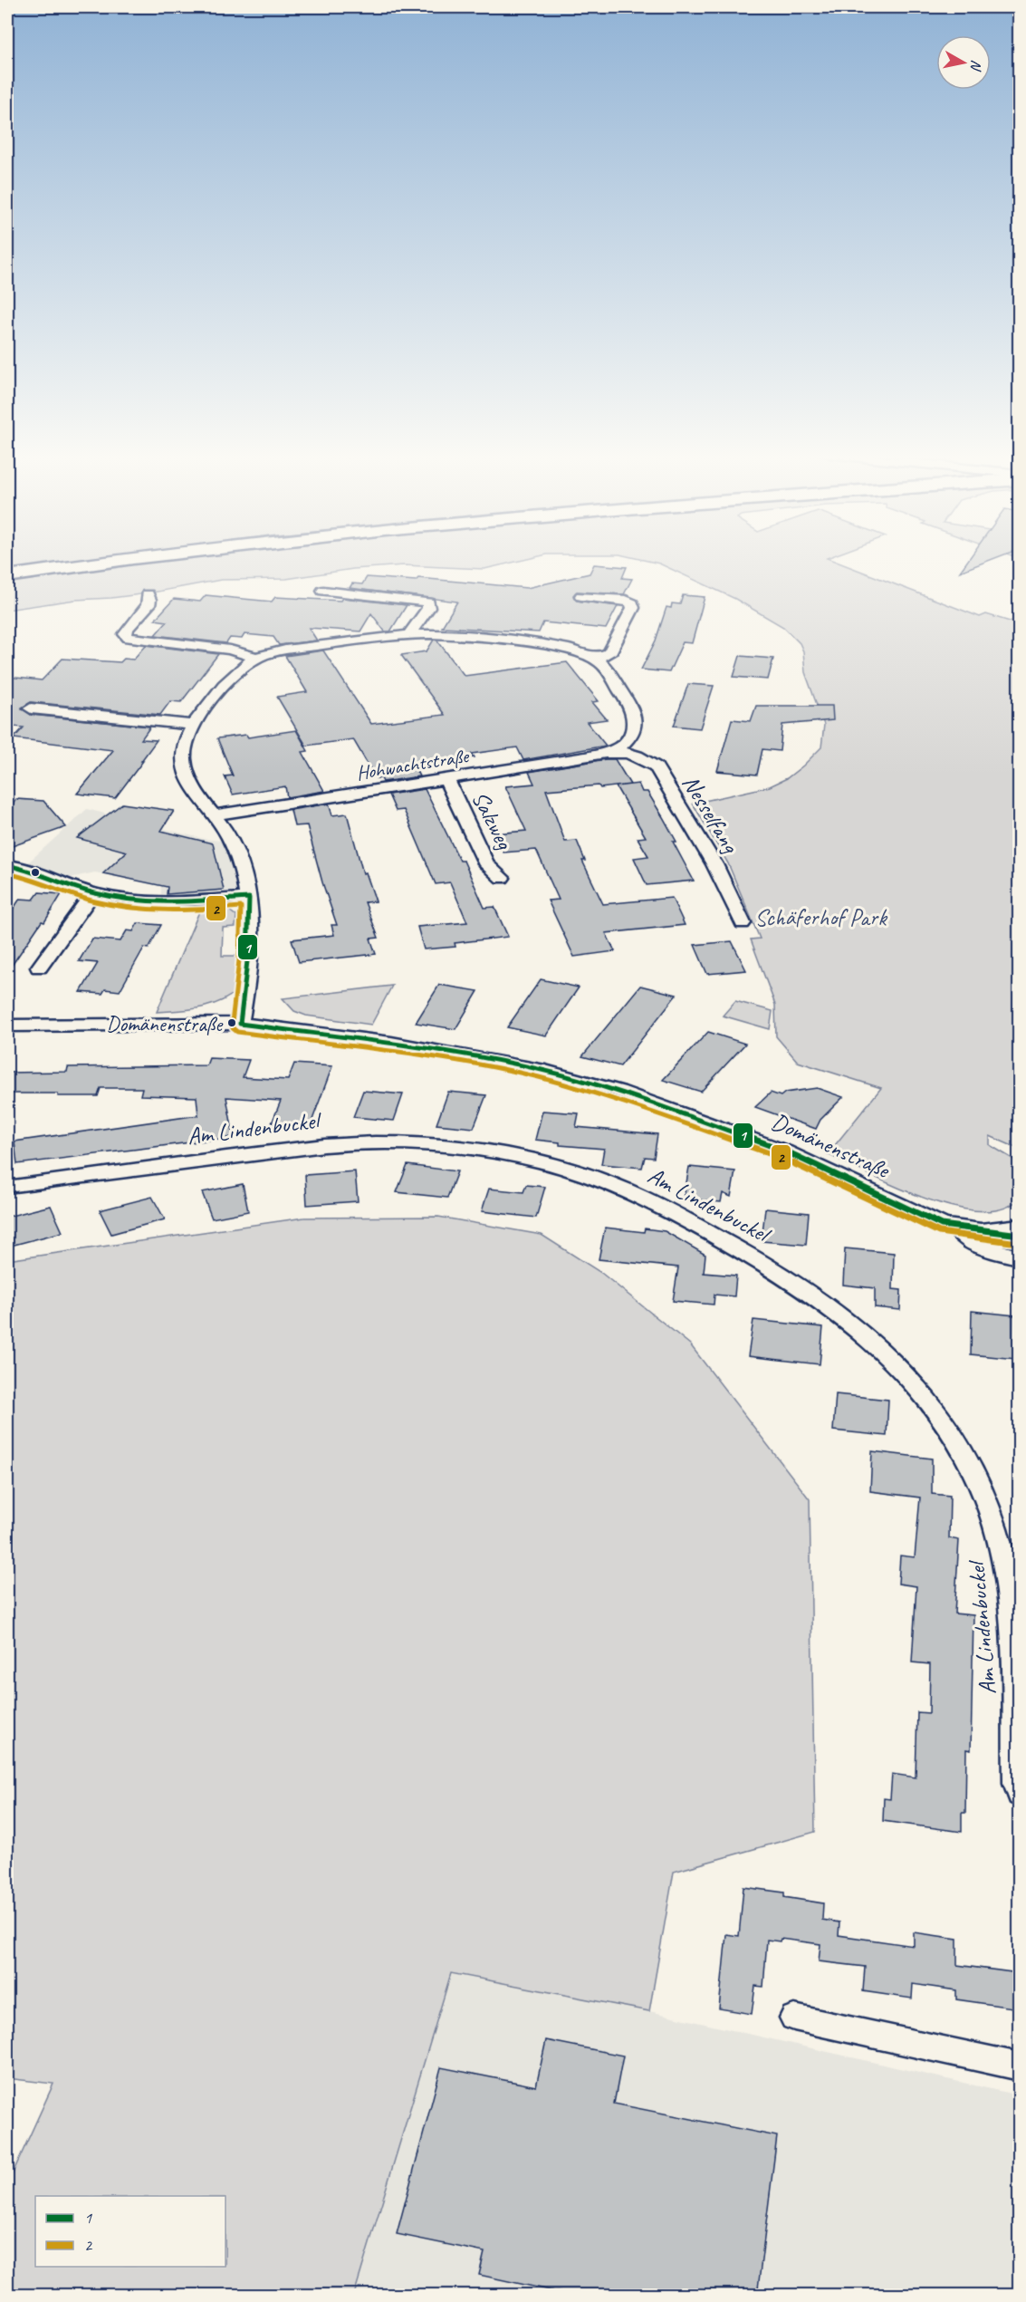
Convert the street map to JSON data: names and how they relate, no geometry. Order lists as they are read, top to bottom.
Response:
{
  "streets": {
    "street": [
      "Hohwachtstraße",
      "Nesselfang",
      "Salzweg",
      "Am Lindenbuckel",
      "Domänenstraße"
    ]
  },
  "crossings": [
    ["Hohwachtstraße", "Nesselfang"],
    ["Hohwachtstraße", "Salzweg"]
  ],
  "parks": ["Schäferhof Park"],
  "places": ["Domänenstraße"],
  "lines": ["transit line 1", "transit line 2"],
  "legend": ["1", "2"],
  "north": "right"
}
